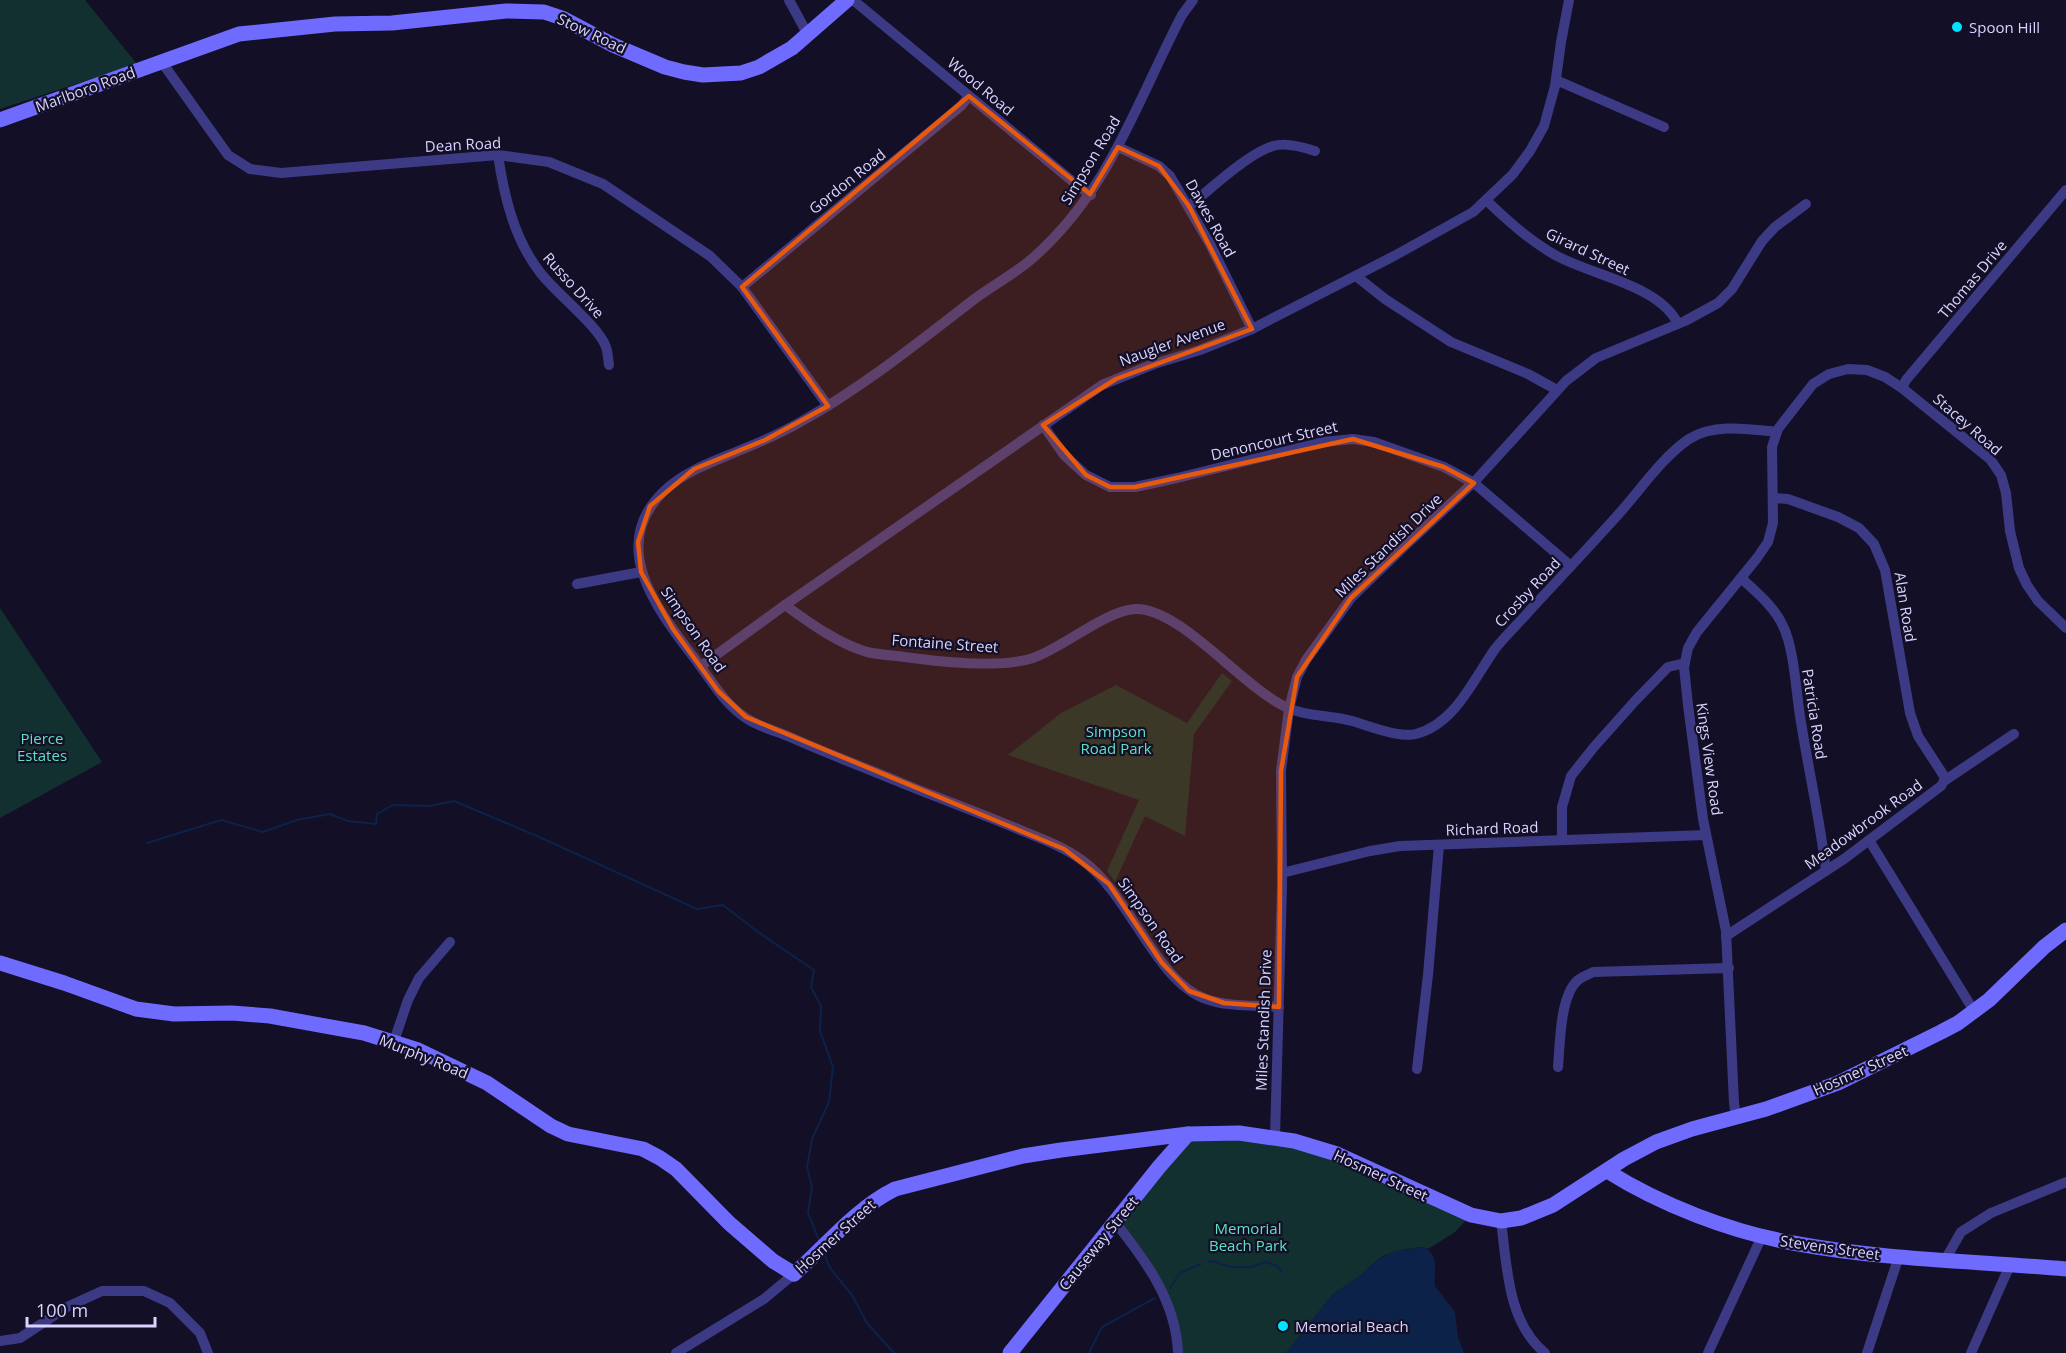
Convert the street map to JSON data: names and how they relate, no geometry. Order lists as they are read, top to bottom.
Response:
{
  "streets": {
    "street": [
      "Stow Road",
      "Wood Road",
      "Marlboro Road",
      "Dean Road",
      "Simpson Road",
      "Gordon Road",
      "Dawes Road",
      "Girard Street",
      "Thomas Drive",
      "Russo Drive",
      "Naugler Avenue",
      "Stacey Road",
      "Denoncourt Street",
      "Miles Standish Drive",
      "Crosby Road",
      "Alan Road",
      "Fontaine Street",
      "Patricia Road",
      "Kings View Road",
      "Meadowbrook Road",
      "Richard Road",
      "Murphy Road",
      "Hosmer Street",
      "Causeway Street",
      "Stevens Street"
    ]
  },
  "crossings": [
    ["Stow Road", "Marlboro Road"],
    ["Stow Road", "Dean Road"],
    ["Wood Road", "Simpson Road"],
    ["Wood Road", "Gordon Road"],
    ["Marlboro Road", "Dean Road"],
    ["Dean Road", "Simpson Road"],
    ["Dean Road", "Gordon Road"],
    ["Dean Road", "Russo Drive"],
    ["Simpson Road", "Dawes Road"],
    ["Simpson Road", "Naugler Avenue"],
    ["Simpson Road", "Miles Standish Drive"],
    ["Dawes Road", "Naugler Avenue"],
    ["Girard Street", "Naugler Avenue"],
    ["Girard Street", "Miles Standish Drive"],
    ["Thomas Drive", "Stacey Road"],
    ["Naugler Avenue", "Denoncourt Street"],
    ["Naugler Avenue", "Fontaine Street"],
    ["Stacey Road", "Crosby Road"],
    ["Stacey Road", "Kings View Road"],
    ["Denoncourt Street", "Miles Standish Drive"],
    ["Denoncourt Street", "Crosby Road"],
    ["Miles Standish Drive", "Crosby Road"],
    ["Miles Standish Drive", "Fontaine Street"],
    ["Miles Standish Drive", "Richard Road"],
    ["Miles Standish Drive", "Hosmer Street"],
    ["Crosby Road", "Fontaine Street"],
    ["Crosby Road", "Kings View Road"],
    ["Alan Road", "Kings View Road"],
    ["Alan Road", "Meadowbrook Road"],
    ["Patricia Road", "Kings View Road"],
    ["Patricia Road", "Meadowbrook Road"],
    ["Kings View Road", "Meadowbrook Road"],
    ["Kings View Road", "Richard Road"],
    ["Kings View Road", "Hosmer Street"],
    ["Murphy Road", "Hosmer Street"],
    ["Hosmer Street", "Causeway Street"],
    ["Hosmer Street", "Stevens Street"]
  ],
  "parks": ["Simpson Road Park", "Pierce Estates", "Memorial Beach Park"],
  "places": ["Spoon Hill", "Memorial Beach"],
  "scale_bar": "100 m"
}
